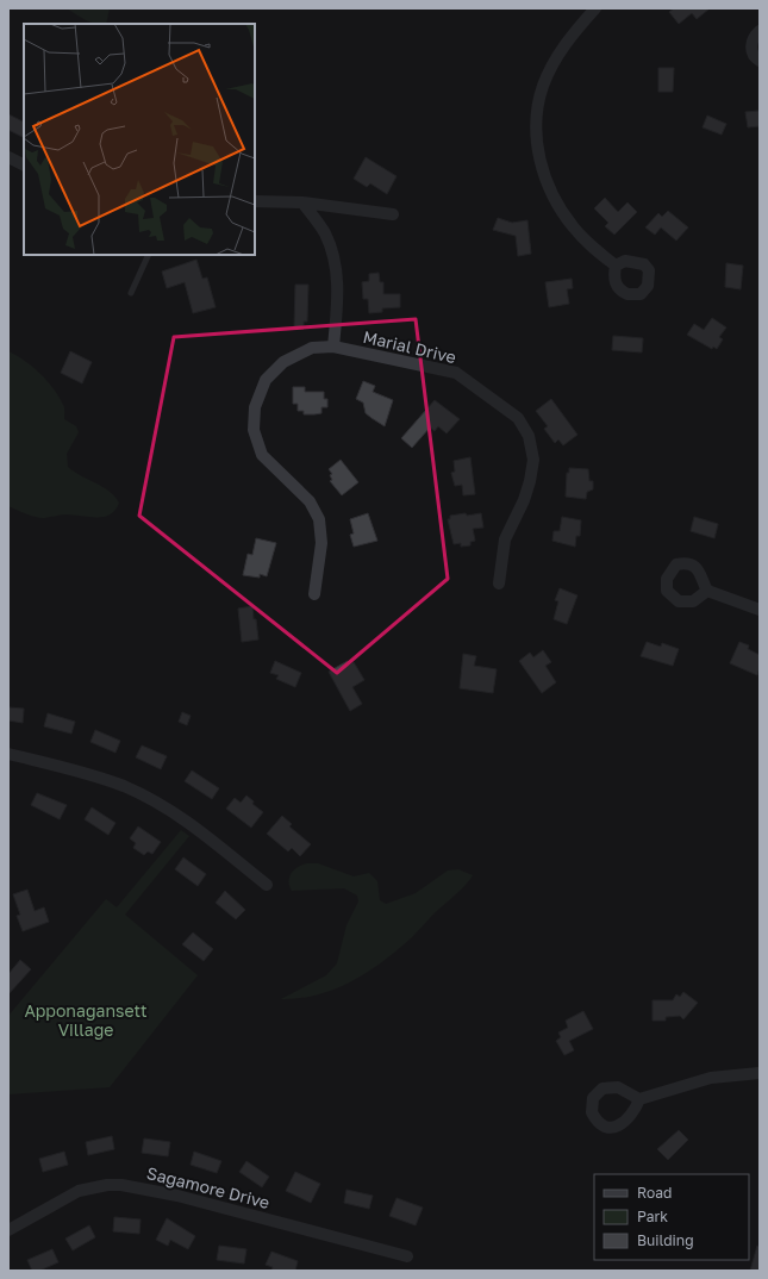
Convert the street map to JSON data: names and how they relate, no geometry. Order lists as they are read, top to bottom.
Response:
{
  "streets": {
    "street": ["Marial Drive", "Sagamore Drive"]
  },
  "parks": ["Apponagansett Village"],
  "legend": ["Road", "Park", "Building"]
}
